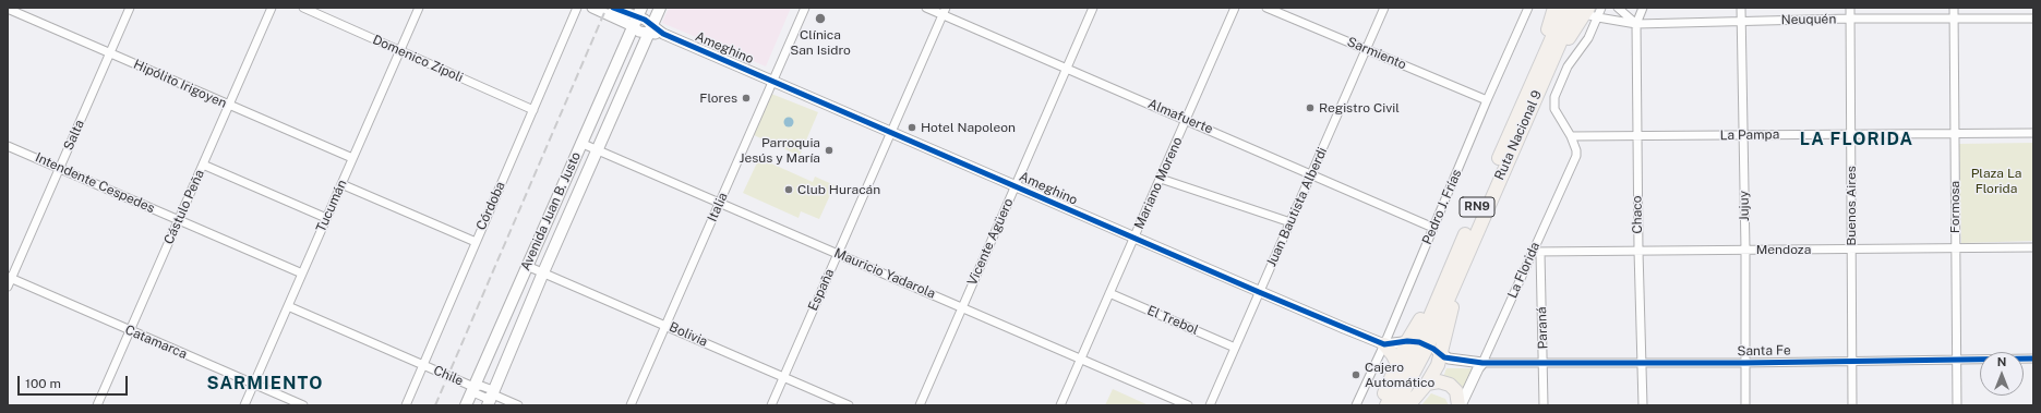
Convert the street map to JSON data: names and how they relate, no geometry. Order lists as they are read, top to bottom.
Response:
{
  "streets": {
    "highway": ["Ruta Nacional 9", "RN9"],
    "main road": ["Avenida Juan B. Justo"],
    "street": [
      "Neuquén",
      "Ameghino",
      "Sarmiento",
      "Domenico Zípoli",
      "Hipólito Irigoyen",
      "Almafuerte",
      "Salta",
      "La Pampa",
      "Intendente Cespedes",
      "Mariano Moreno",
      "Tucumán",
      "Córdoba",
      "Jujuy",
      "Buenos Aires",
      "Cástulo Peña",
      "Italia",
      "Juan Bautista Alberdi",
      "Pedro J. Frías",
      "Formosa",
      "Chaco",
      "Vicente Agüero",
      "Mendoza",
      "La Florida",
      "Mauricio Yadarola",
      "España",
      "El Trebol",
      "Paraná",
      "Bolivia",
      "Catamarca",
      "Santa Fe",
      "Chile"
    ]
  },
  "crossings": [
    ["Neuquén", "Ruta Nacional 9"],
    ["Neuquén", "Jujuy"],
    ["Neuquén", "Buenos Aires"],
    ["Neuquén", "Formosa"],
    ["Neuquén", "Chaco"],
    ["Neuquén", "La Florida"],
    ["Ameghino", "Mariano Moreno"],
    ["Ameghino", "Italia"],
    ["Ameghino", "Juan Bautista Alberdi"],
    ["Ameghino", "Pedro J. Frías"],
    ["Ameghino", "Avenida Juan B. Justo"],
    ["Ameghino", "Vicente Agüero"],
    ["Ameghino", "España"],
    ["Sarmiento", "Juan Bautista Alberdi"],
    ["Sarmiento", "Pedro J. Frías"],
    ["Domenico Zípoli", "Tucumán"],
    ["Domenico Zípoli", "Córdoba"],
    ["Hipólito Irigoyen", "Salta"],
    ["Hipólito Irigoyen", "Tucumán"],
    ["Hipólito Irigoyen", "Cástulo Peña"],
    ["Almafuerte", "Mariano Moreno"],
    ["Almafuerte", "Juan Bautista Alberdi"],
    ["Almafuerte", "Pedro J. Frías"],
    ["Almafuerte", "Vicente Agüero"],
    ["Almafuerte", "España"],
    ["Salta", "Intendente Cespedes"],
    ["Salta", "Catamarca"],
    ["Ruta Nacional 9", "RN9"],
    ["La Pampa", "Jujuy"],
    ["La Pampa", "Buenos Aires"],
    ["La Pampa", "Formosa"],
    ["La Pampa", "Chaco"],
    ["La Pampa", "La Florida"],
    ["Intendente Cespedes", "Tucumán"],
    ["Intendente Cespedes", "Cástulo Peña"],
    ["Mariano Moreno", "Mauricio Yadarola"],
    ["Mariano Moreno", "El Trebol"],
    ["Tucumán", "Catamarca"],
    ["Córdoba", "Chile"],
    ["Jujuy", "Mendoza"],
    ["Jujuy", "Santa Fe"],
    ["Buenos Aires", "Mendoza"],
    ["Buenos Aires", "Santa Fe"],
    ["Cástulo Peña", "Catamarca"],
    ["Italia", "Mauricio Yadarola"],
    ["Italia", "Bolivia"],
    ["Juan Bautista Alberdi", "El Trebol"],
    ["Formosa", "Mendoza"],
    ["Formosa", "Santa Fe"],
    ["Avenida Juan B. Justo", "Mauricio Yadarola"],
    ["Avenida Juan B. Justo", "Bolivia"],
    ["Avenida Juan B. Justo", "Chile"],
    ["Chaco", "Mendoza"],
    ["Chaco", "Santa Fe"],
    ["Vicente Agüero", "Mauricio Yadarola"],
    ["Mendoza", "La Florida"],
    ["Mendoza", "Paraná"],
    ["La Florida", "Paraná"],
    ["La Florida", "Santa Fe"],
    ["Mauricio Yadarola", "España"],
    ["España", "Bolivia"],
    ["Paraná", "Santa Fe"]
  ],
  "districts": ["LA FLORIDA", "SARMIENTO"],
  "parks": ["Plaza La Florida"],
  "places": [
    "Clínica San Isidro",
    "Flores",
    "Registro Civil",
    "Hotel Napoleon",
    "Parroquia Jesús y María",
    "Club Huracán",
    "Cajero Automático"
  ],
  "scale_bar": "100 m",
  "north": "top"
}
